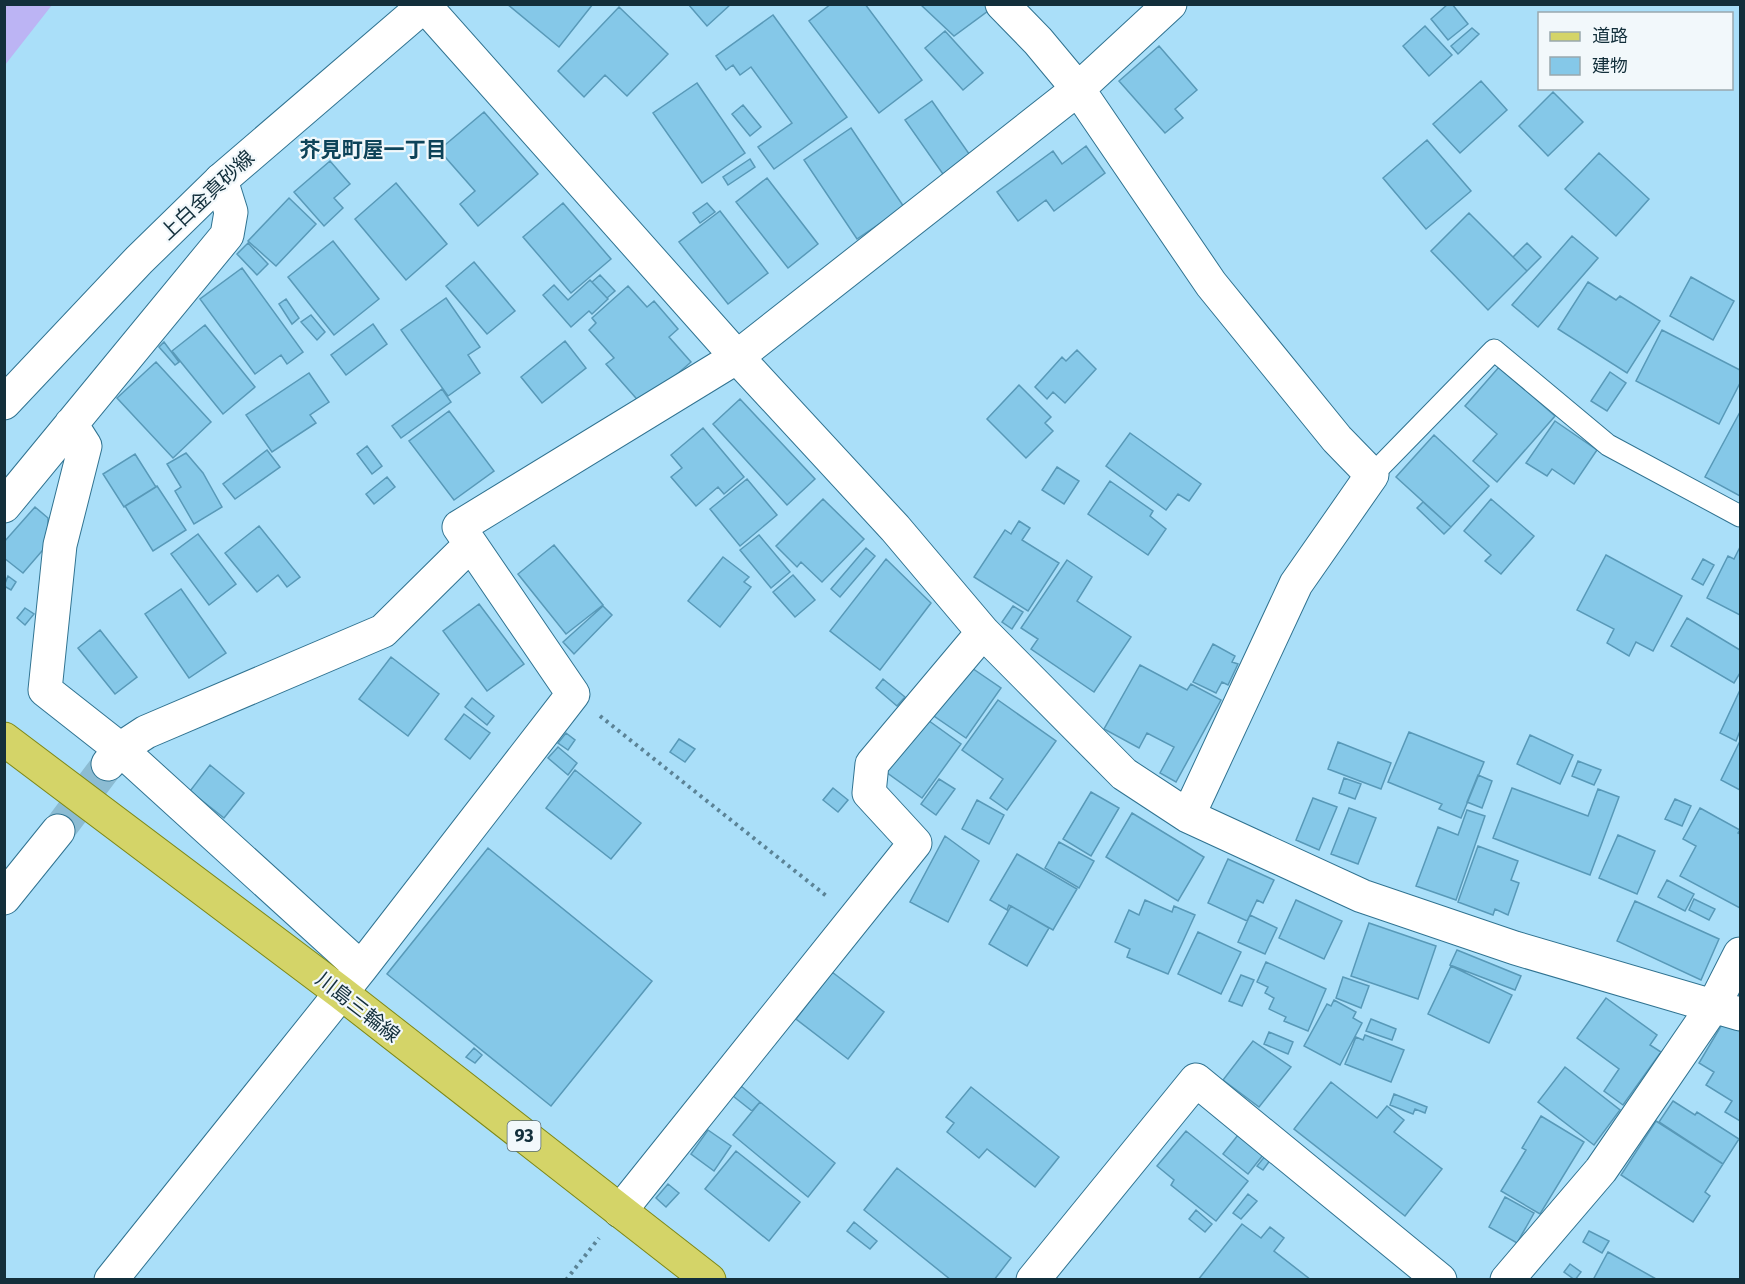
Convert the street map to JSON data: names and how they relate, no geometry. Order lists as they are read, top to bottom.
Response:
{
  "streets": {
    "main road": ["川島三輪線", "93"],
    "street": ["上白金真砂線"]
  },
  "districts": ["芥見町屋一丁目"],
  "legend": ["道路", "建物"]
}
